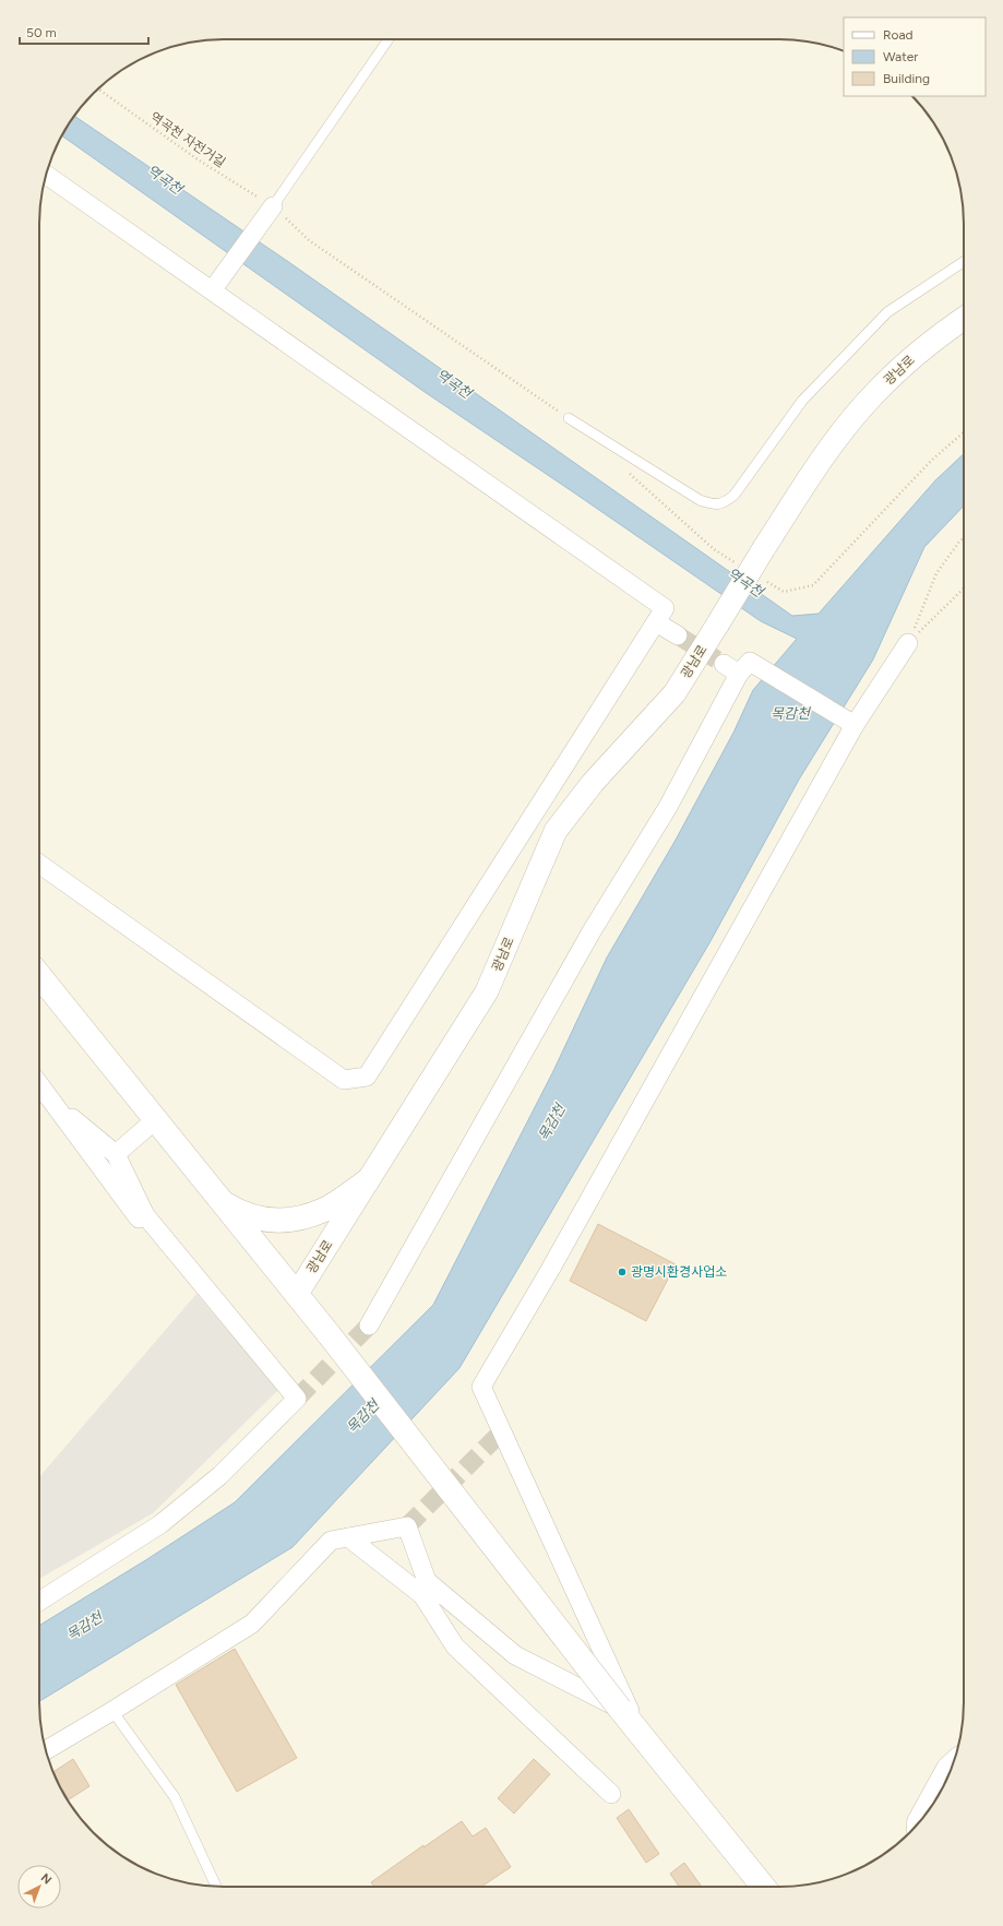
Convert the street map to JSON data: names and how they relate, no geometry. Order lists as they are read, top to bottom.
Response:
{
  "streets": {
    "street": ["광남로"],
    "path": ["역곡천 자전거길"]
  },
  "water": ["역곡천", "목감천"],
  "places": ["광명시환경사업소"],
  "legend": ["Road", "Water", "Building"],
  "scale_bar": "50 m",
  "north": "top right"
}
